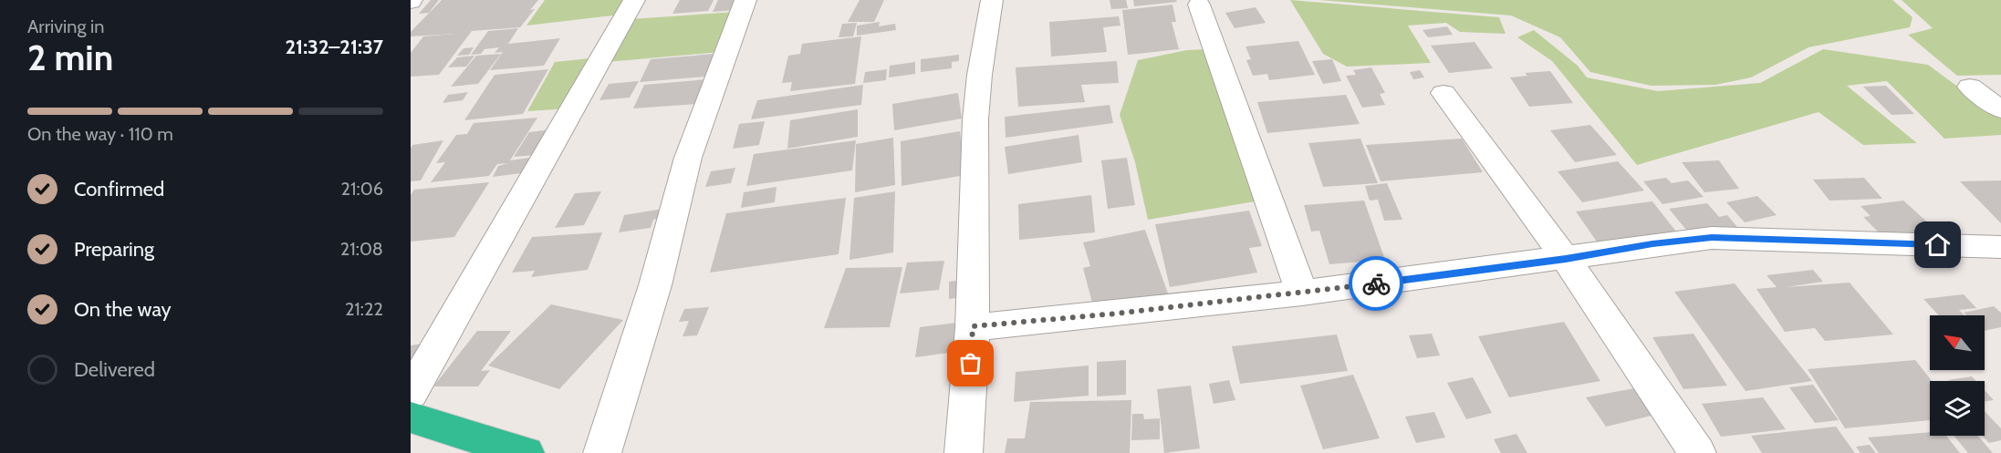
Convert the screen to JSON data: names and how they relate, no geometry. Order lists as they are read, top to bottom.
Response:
{
  "north": "top left",
  "page": {
    "heading": ["2 min", "Arriving in", "21:32–21:37"],
    "bar": "On the way · 110 m",
    "list": [
      ["Confirmed", "21:06"],
      ["Preparing", "21:08"],
      ["On the way", "21:22"],
      "Delivered"
    ]
  }
}
